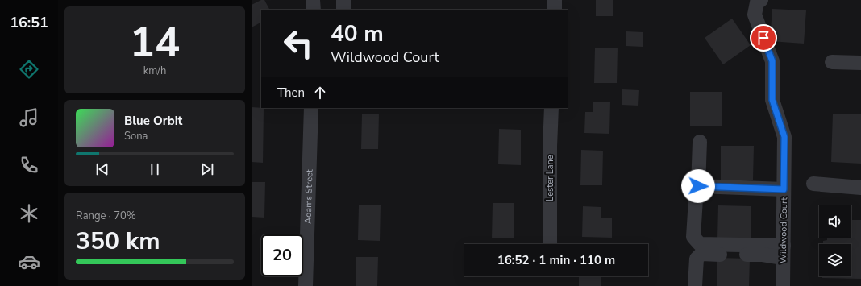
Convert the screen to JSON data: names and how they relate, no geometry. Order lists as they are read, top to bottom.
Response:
{
  "streets": {
    "street": ["Lester Lane", "Adams Street", "Wildwood Court"]
  },
  "page": {
    "tabs": "16:51",
    "tile": [
      ["14", "km/h"],
      ["Range · 70%", "350 km"]
    ],
    "turn": ["40 m", "Wildwood Court"],
    "then": "Then",
    "song": ["Blue Orbit", "Sona"],
    "limit": "20",
    "trip": "16:52 · 1 min · 110 m"
  }
}
